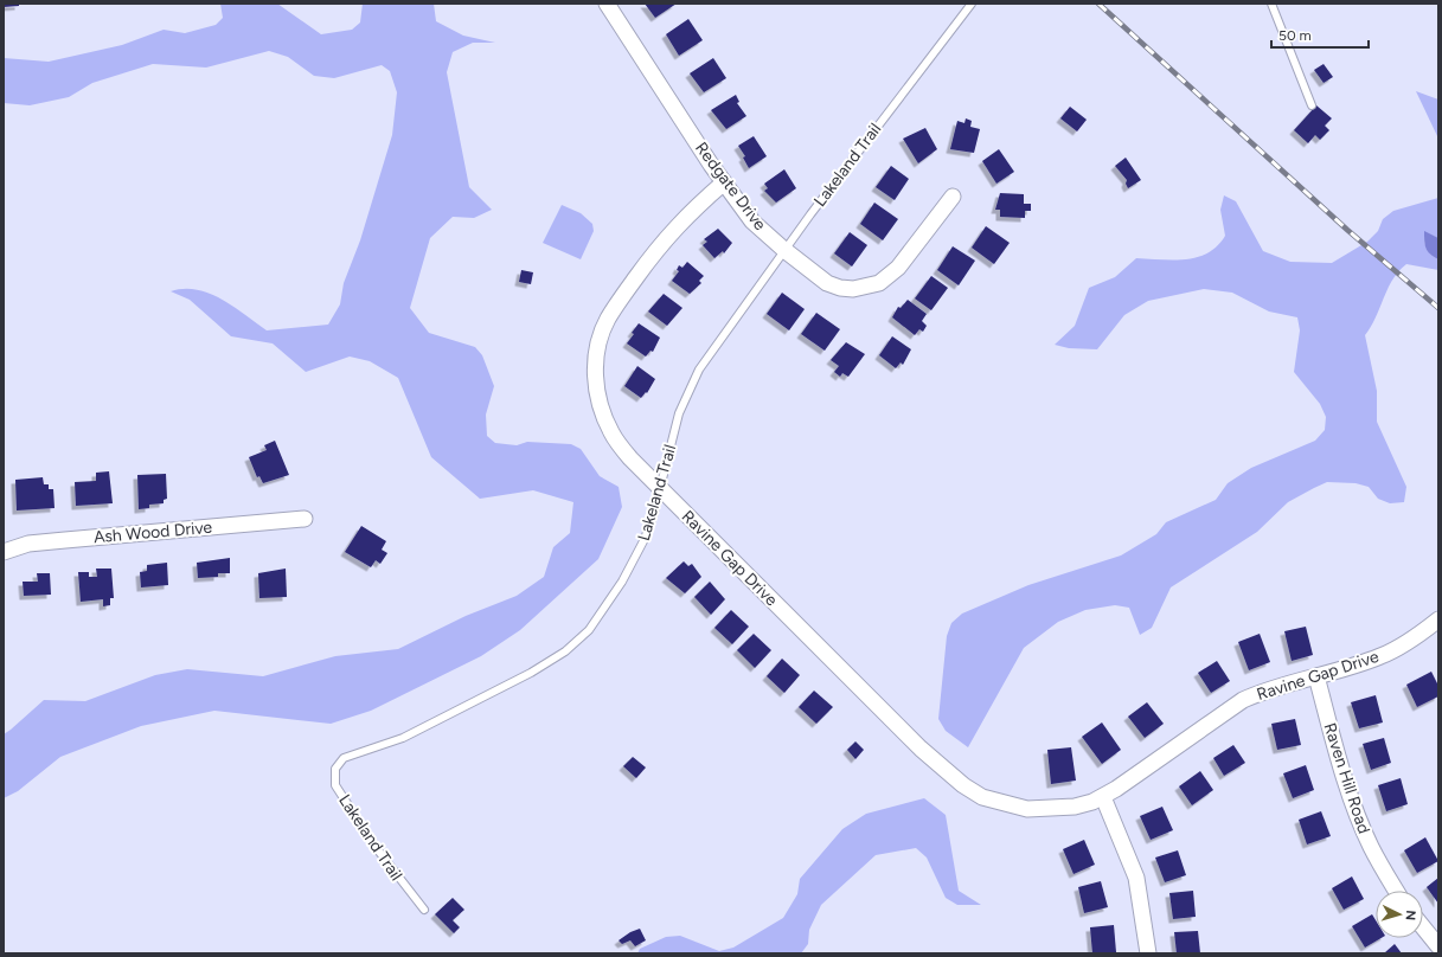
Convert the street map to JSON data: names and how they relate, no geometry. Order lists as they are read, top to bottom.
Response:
{
  "streets": {
    "street": [
      "Redgate Drive",
      "Ash Wood Drive",
      "Ravine Gap Drive",
      "Raven Hill Road"
    ],
    "lane": ["Lakeland Trail"]
  },
  "crossings": [
    ["Lakeland Trail", "Redgate Drive"],
    ["Lakeland Trail", "Ravine Gap Drive"],
    ["Redgate Drive", "Ravine Gap Drive"],
    ["Ravine Gap Drive", "Raven Hill Road"]
  ],
  "scale_bar": "50 m",
  "north": "right"
}
